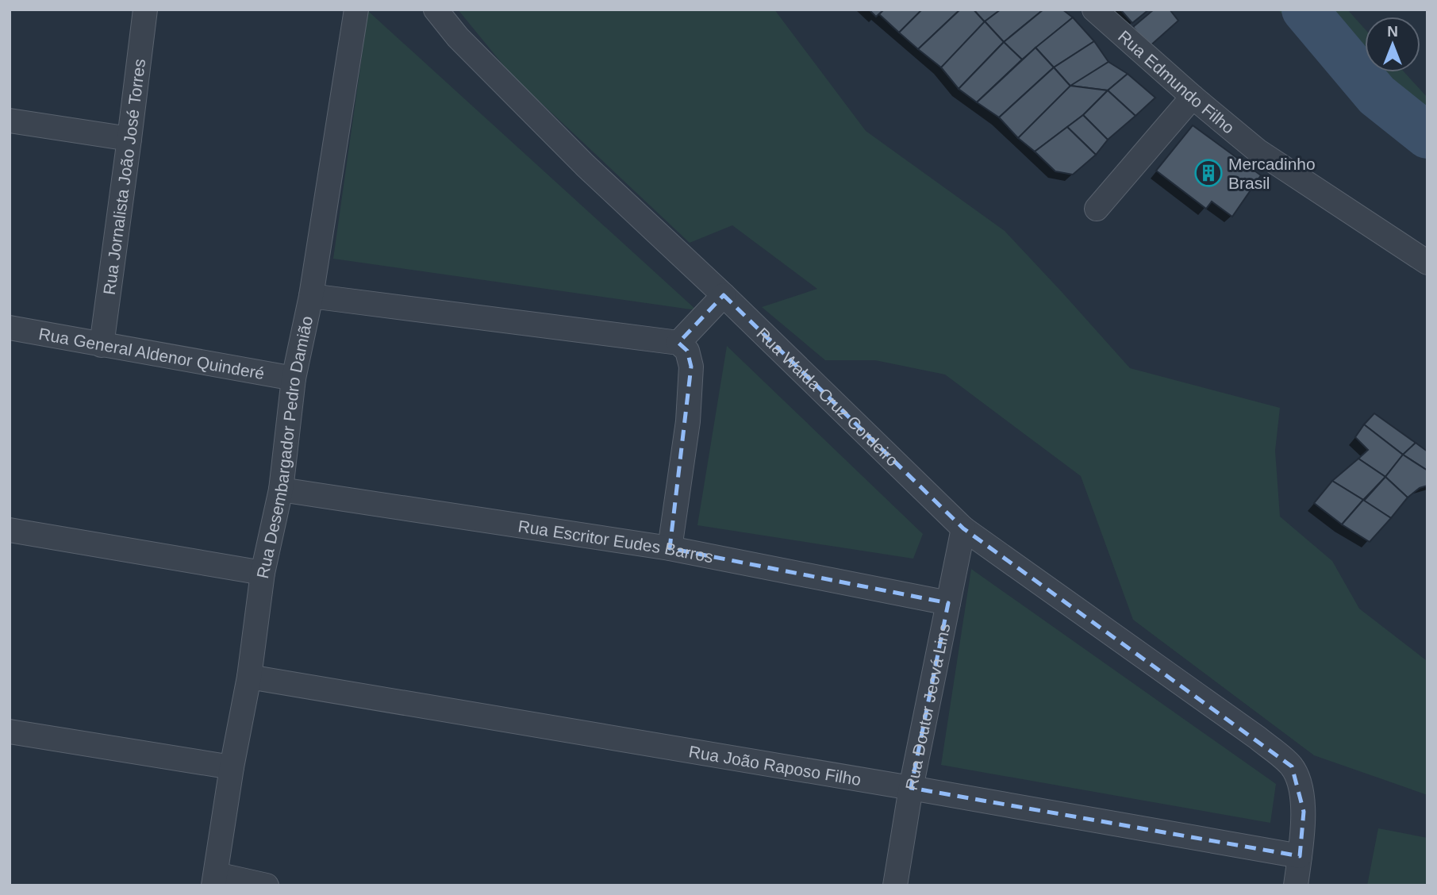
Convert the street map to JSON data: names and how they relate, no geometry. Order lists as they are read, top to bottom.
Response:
{
  "streets": {
    "street": [
      "Rua Edmundo Filho",
      "Rua Jornalista João José Torres",
      "Rua General Aldenor Quinderé",
      "Rua Walda Cruz Cordeiro",
      "Rua Desembargador Pedro Damião",
      "Rua Escritor Eudes Barros",
      "Rua Doutor Jeová Lins",
      "Rua João Raposo Filho"
    ]
  },
  "crossings": [
    ["Rua Jornalista João José Torres", "Rua General Aldenor Quinderé"],
    ["Rua General Aldenor Quinderé", "Rua Desembargador Pedro Damião"],
    ["Rua Walda Cruz Cordeiro", "Rua Doutor Jeová Lins"],
    ["Rua Walda Cruz Cordeiro", "Rua João Raposo Filho"],
    ["Rua Desembargador Pedro Damião", "Rua Escritor Eudes Barros"],
    ["Rua Desembargador Pedro Damião", "Rua João Raposo Filho"],
    ["Rua Escritor Eudes Barros", "Rua Doutor Jeová Lins"],
    ["Rua Doutor Jeová Lins", "Rua João Raposo Filho"]
  ],
  "places": {
    "building": ["Mercadinho Brasil"]
  },
  "north": "top"
}
